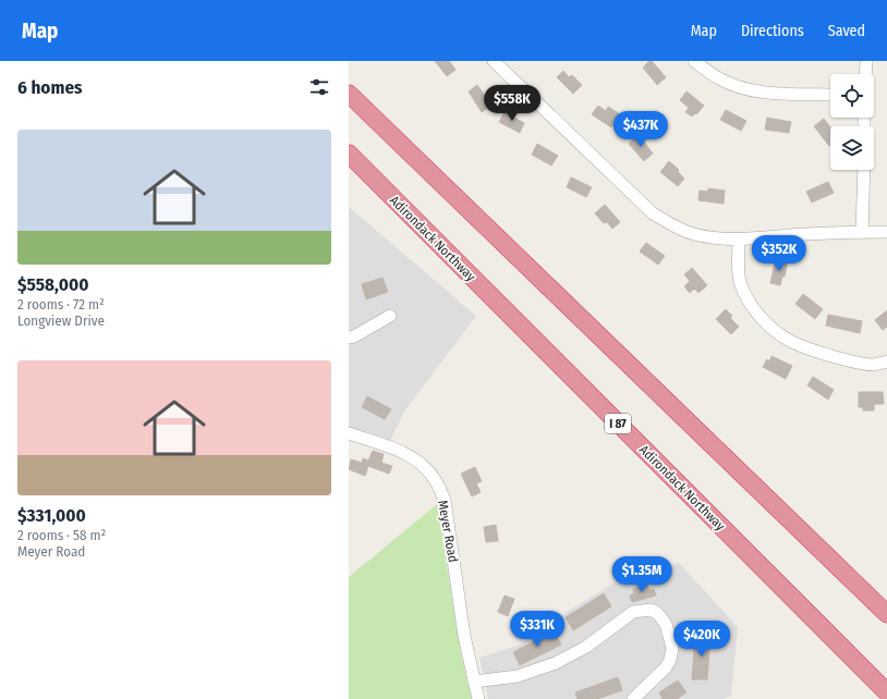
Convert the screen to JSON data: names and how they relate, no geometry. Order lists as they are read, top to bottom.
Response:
{
  "streets": {
    "highway": ["Adirondack Northway", "I 87"],
    "street": ["Meyer Road"]
  },
  "page": {
    "header": "Map",
    "nav": ["Map", "Directions", "Saved"],
    "heading": "6 homes",
    "price": [
      "$558K",
      "$437K",
      "$352K",
      "$1.35M",
      "$331K",
      "$420K"
    ],
    "list": [
      {
        "name": "$558,000",
        "note": "2 rooms · 72 m² · Longview Drive"
      },
      {
        "name": "$331,000",
        "note": "2 rooms · 58 m² · Meyer Road"
      }
    ]
  }
}
